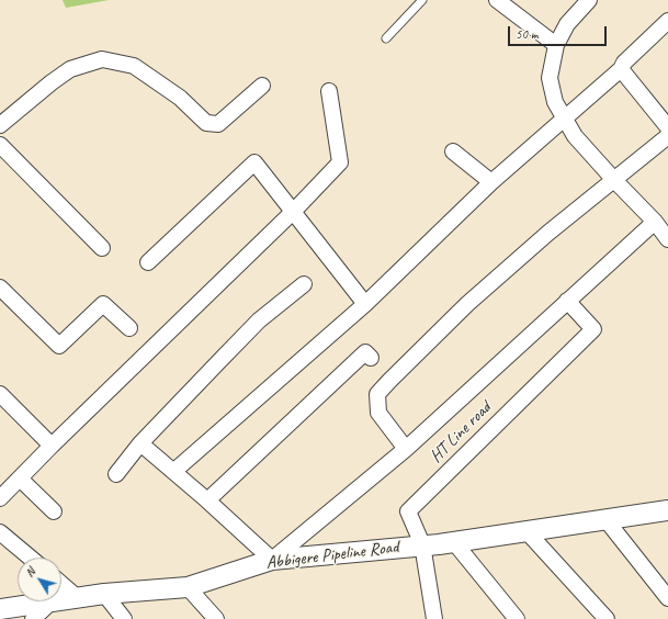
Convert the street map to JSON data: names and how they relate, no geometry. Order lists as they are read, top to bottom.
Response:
{
  "streets": {
    "street": ["HT Line road", "Abbigere Pipeline Road"]
  },
  "crossings": [
    ["HT Line road", "Abbigere Pipeline Road"]
  ],
  "scale_bar": "50 m",
  "north": "top left"
}
